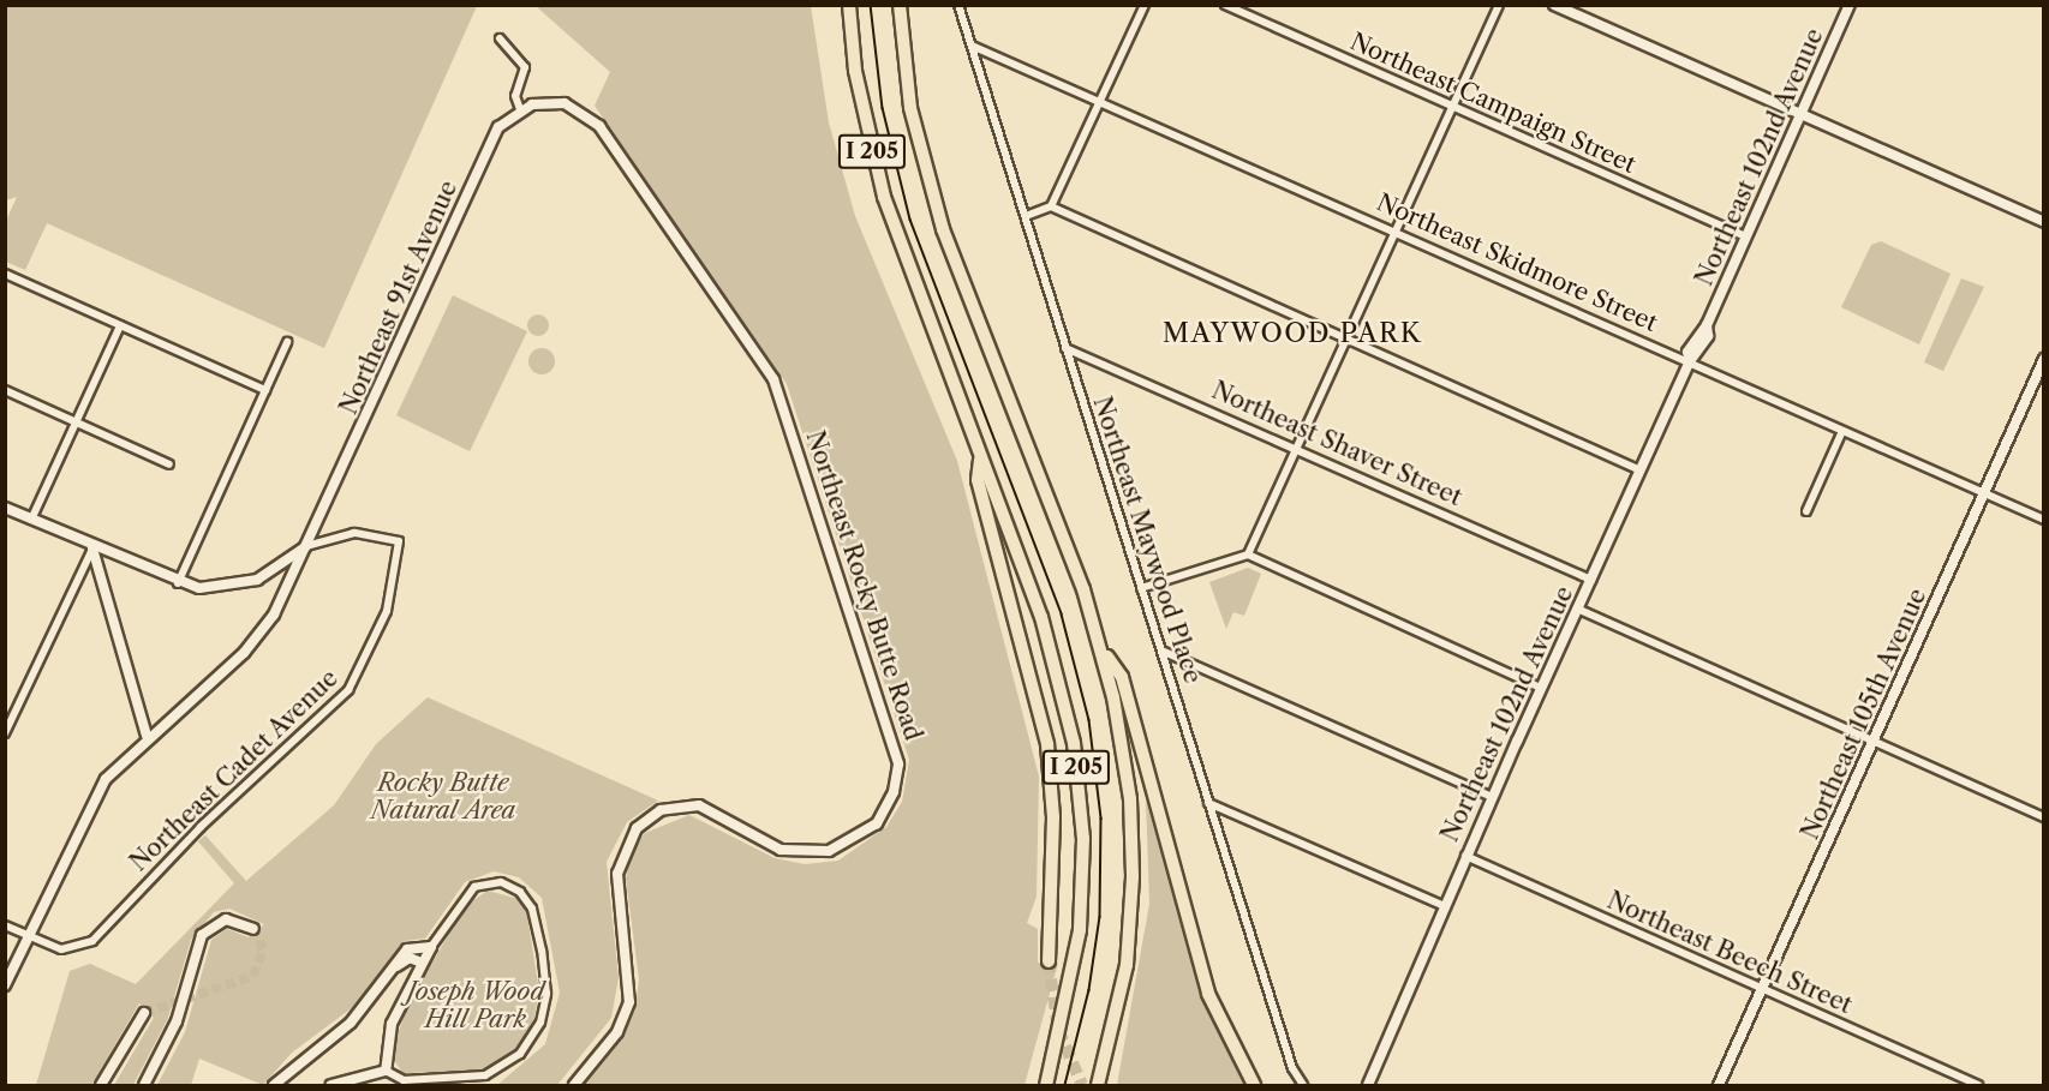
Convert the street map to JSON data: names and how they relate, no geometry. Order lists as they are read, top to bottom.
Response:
{
  "streets": {
    "highway": ["I 205"],
    "main road": ["Northeast 102nd Avenue"],
    "street": [
      "Northeast Campaign Street",
      "Northeast Skidmore Street",
      "Northeast 91st Avenue",
      "Northeast Shaver Street",
      "Northeast Maywood Place",
      "Northeast Rocky Butte Road",
      "Northeast 105th Avenue",
      "Northeast Cadet Avenue",
      "Northeast Beech Street"
    ]
  },
  "crossings": [
    ["Northeast Campaign Street", "Northeast 102nd Avenue"],
    ["Northeast 102nd Avenue", "Northeast Skidmore Street"],
    ["Northeast 102nd Avenue", "Northeast Shaver Street"],
    ["Northeast 102nd Avenue", "Northeast Beech Street"],
    ["Northeast Skidmore Street", "Northeast Maywood Place"],
    ["Northeast Skidmore Street", "Northeast 105th Avenue"],
    ["Northeast 91st Avenue", "Northeast Rocky Butte Road"],
    ["Northeast 91st Avenue", "Northeast Cadet Avenue"],
    ["Northeast Shaver Street", "Northeast Maywood Place"],
    ["Northeast 105th Avenue", "Northeast Beech Street"]
  ],
  "districts": ["MAYWOOD PARK"],
  "parks": ["Rocky Butte Natural Area", "Joseph Wood Hill Park"]
}
